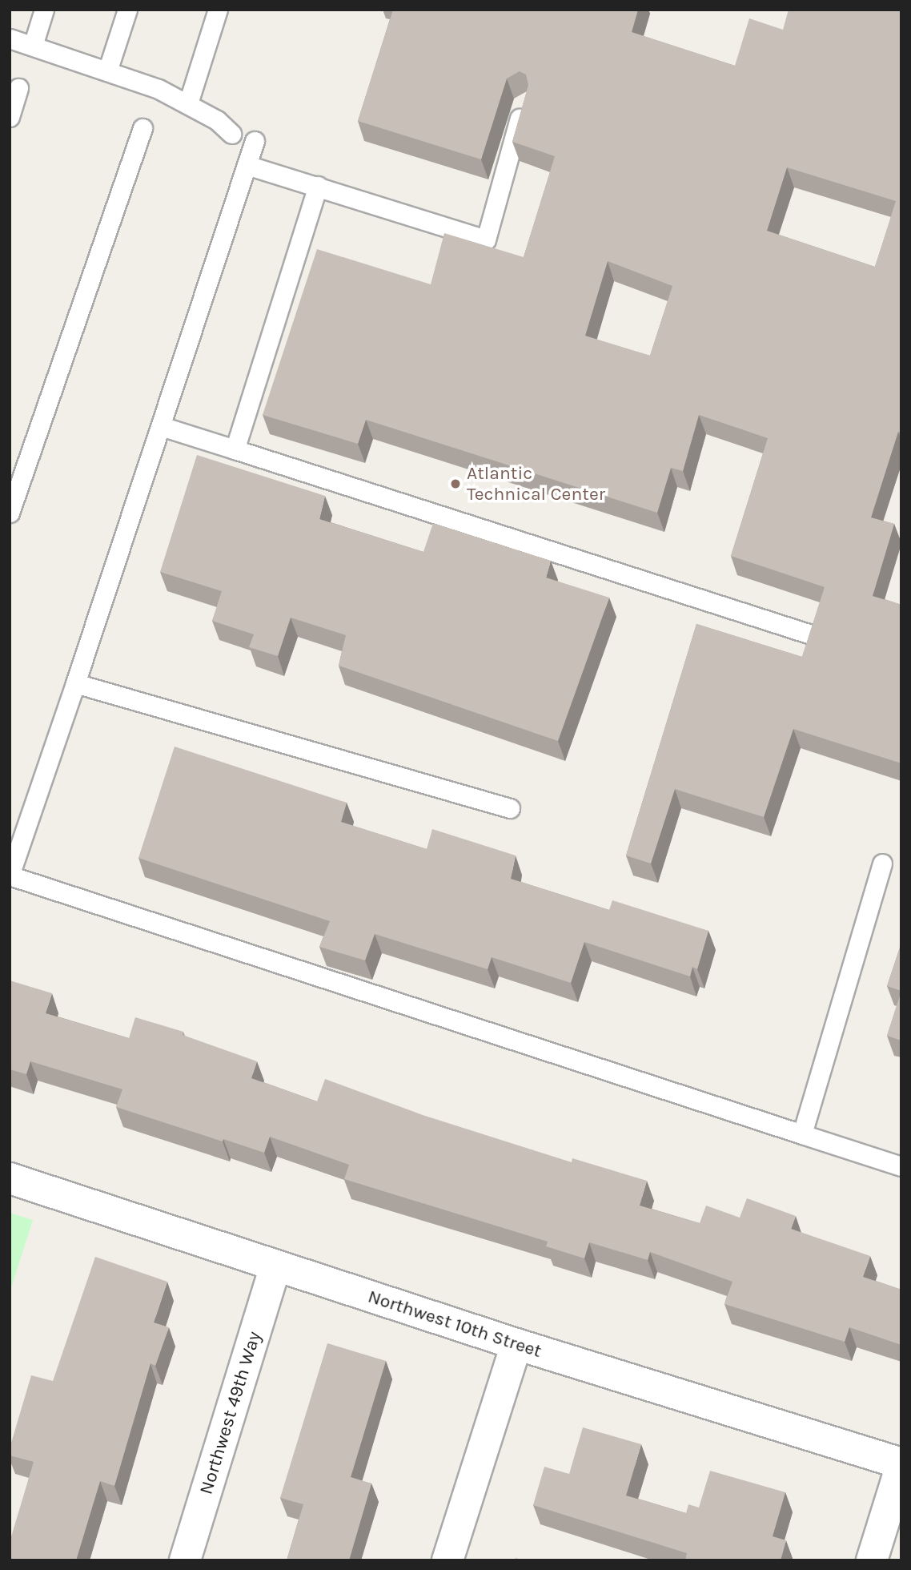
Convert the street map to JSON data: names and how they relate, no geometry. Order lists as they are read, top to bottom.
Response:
{
  "streets": {
    "street": ["Northwest 10th Street", "Northwest 49th Way"]
  },
  "crossings": [
    ["Northwest 10th Street", "Northwest 49th Way"]
  ],
  "places": ["Atlantic Technical Center"]
}
